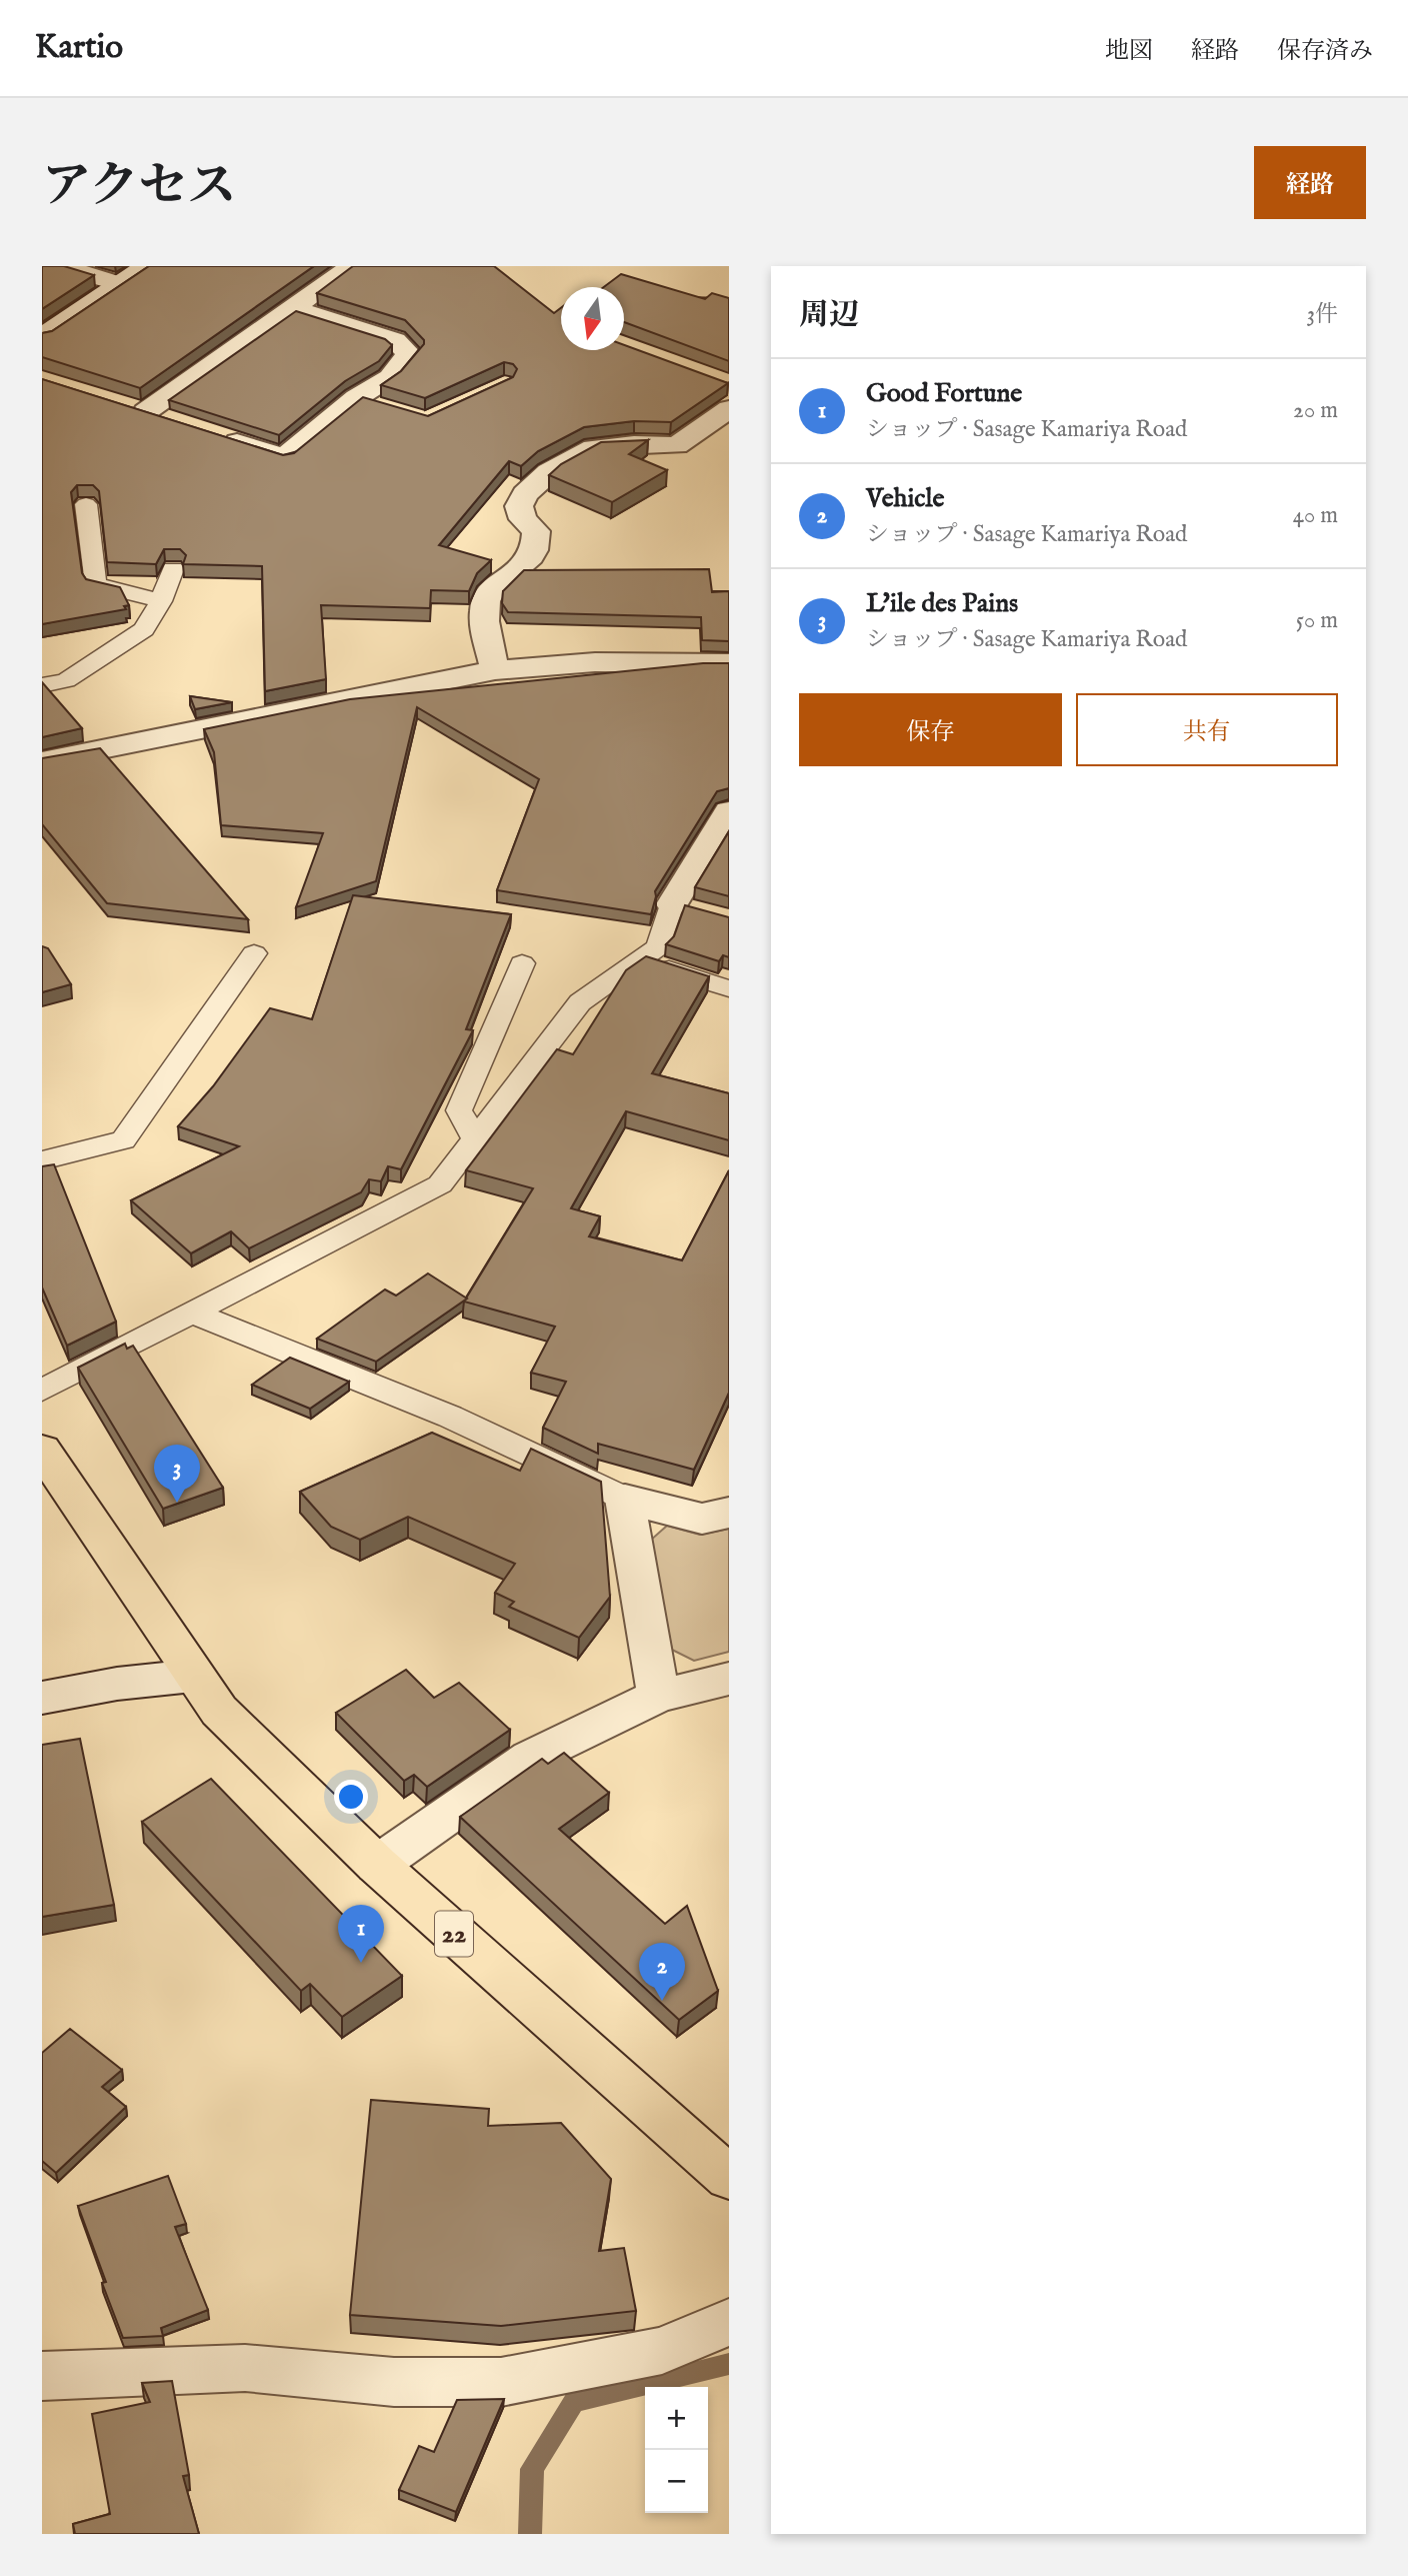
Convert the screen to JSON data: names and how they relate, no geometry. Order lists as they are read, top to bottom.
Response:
{
  "streets": {
    "main road": ["22"]
  },
  "north": "bottom",
  "page": {
    "header": "Kartio",
    "nav": ["地図", "経路", "保存済み"],
    "title": "アクセス",
    "buttons": [
      "経路",
      ["保存", "共有"]
    ],
    "heading": ["周辺", "3件"],
    "list": [
      {
        "mark": "1",
        "name": "Good Fortune",
        "note": "ショップ · Sasage Kamariya Road",
        "value": "20 m"
      },
      {
        "mark": "2",
        "name": "Vehicle",
        "note": "ショップ · Sasage Kamariya Road",
        "value": "40 m"
      },
      {
        "mark": "3",
        "name": "L'ile des Pains",
        "note": "ショップ · Sasage Kamariya Road",
        "value": "50 m"
      }
    ],
    "pins": ["3", "1", "2"],
    "map_buttons": ["+", "−"]
  }
}
